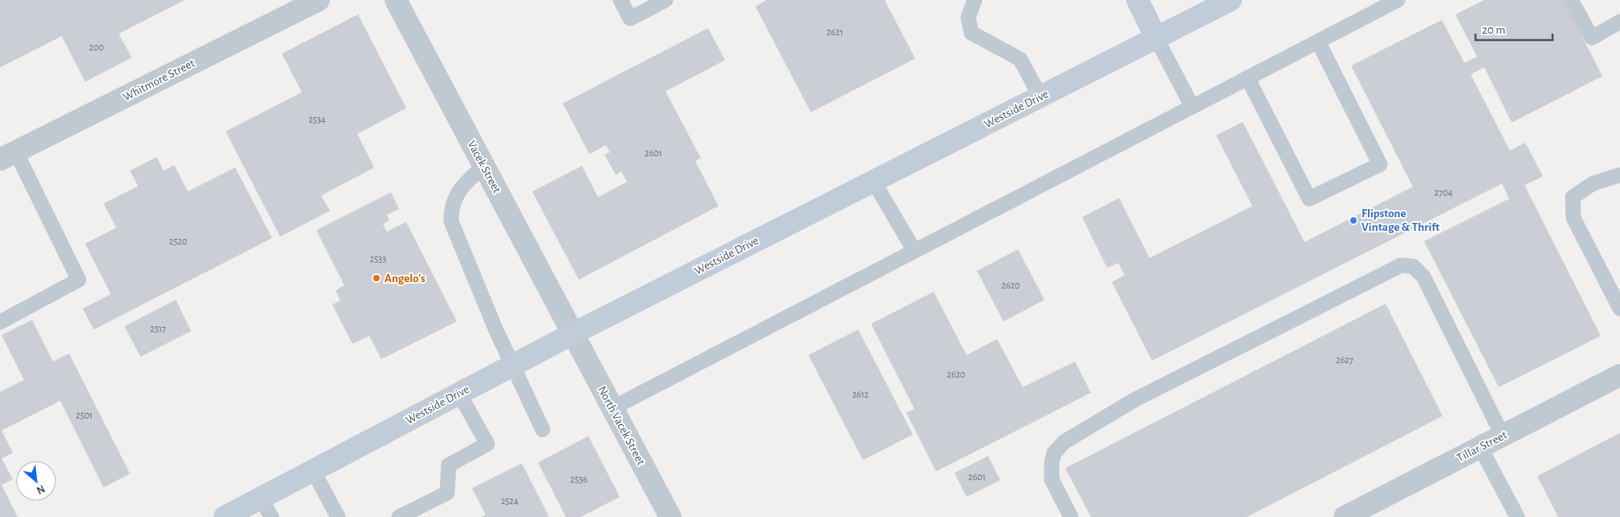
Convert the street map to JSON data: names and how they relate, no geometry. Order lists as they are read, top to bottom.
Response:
{
  "streets": {
    "main road": ["Westside Drive"],
    "street": [
      "Whitmore Street",
      "Vacek Street",
      "North Vacek Street",
      "Tillar Street"
    ]
  },
  "crossings": [
    ["Westside Drive", "Vacek Street"],
    ["Westside Drive", "North Vacek Street"],
    ["Vacek Street", "North Vacek Street"]
  ],
  "places": ["Flipstone Vintage & Thrift", "Angelo's"],
  "house_numbers": [
    "2621",
    "200",
    "2534",
    "2601",
    "2704",
    "2520",
    "2533",
    "2620",
    "2517",
    "2627",
    "2620",
    "2612",
    "2501",
    "2601",
    "2536",
    "2524"
  ],
  "scale_bar": "20 m",
  "north": "bottom right"
}
